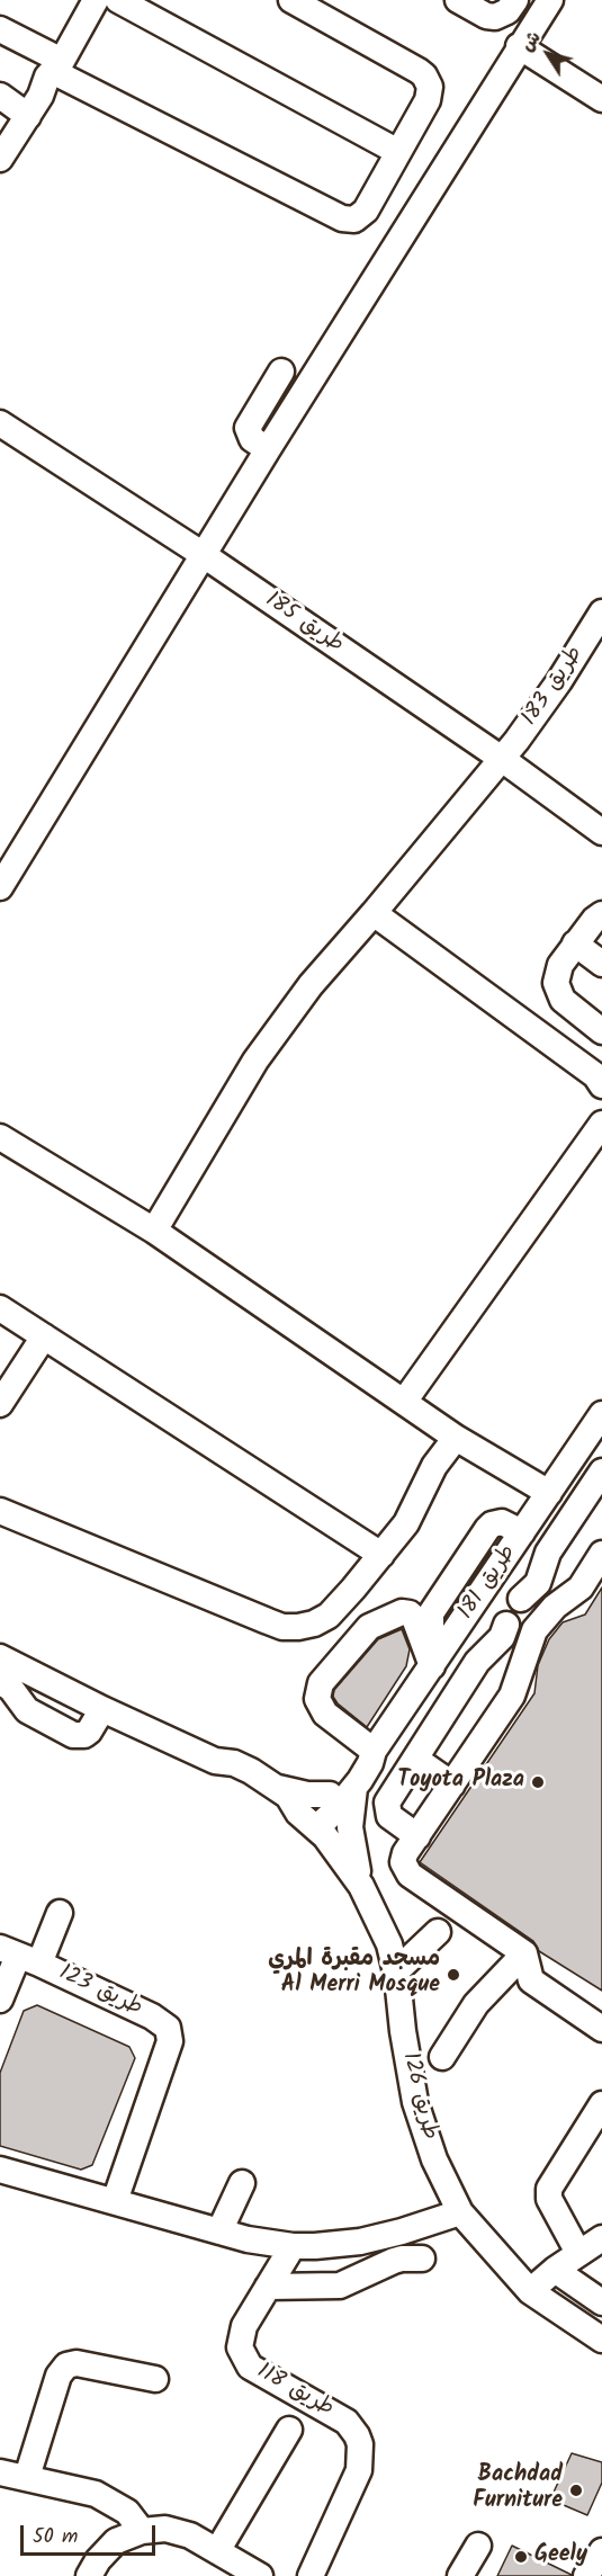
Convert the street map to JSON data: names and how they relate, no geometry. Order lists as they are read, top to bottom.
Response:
{
  "streets": {
    "street": [
      "طريق 185",
      "طريق 183",
      "طريق 181",
      "طريق 123",
      "طريق 126",
      "طريق 118"
    ]
  },
  "crossings": [
    ["طريق 185", "طريق 183"],
    ["طريق 181", "طريق 126"]
  ],
  "places": [
    "Toyota Plaza",
    "مسجد مقبرة المري Al Merri Mosque",
    "Bachdad Furniture",
    "Geely"
  ],
  "scale_bar": "50 m",
  "north": "top left"
}
